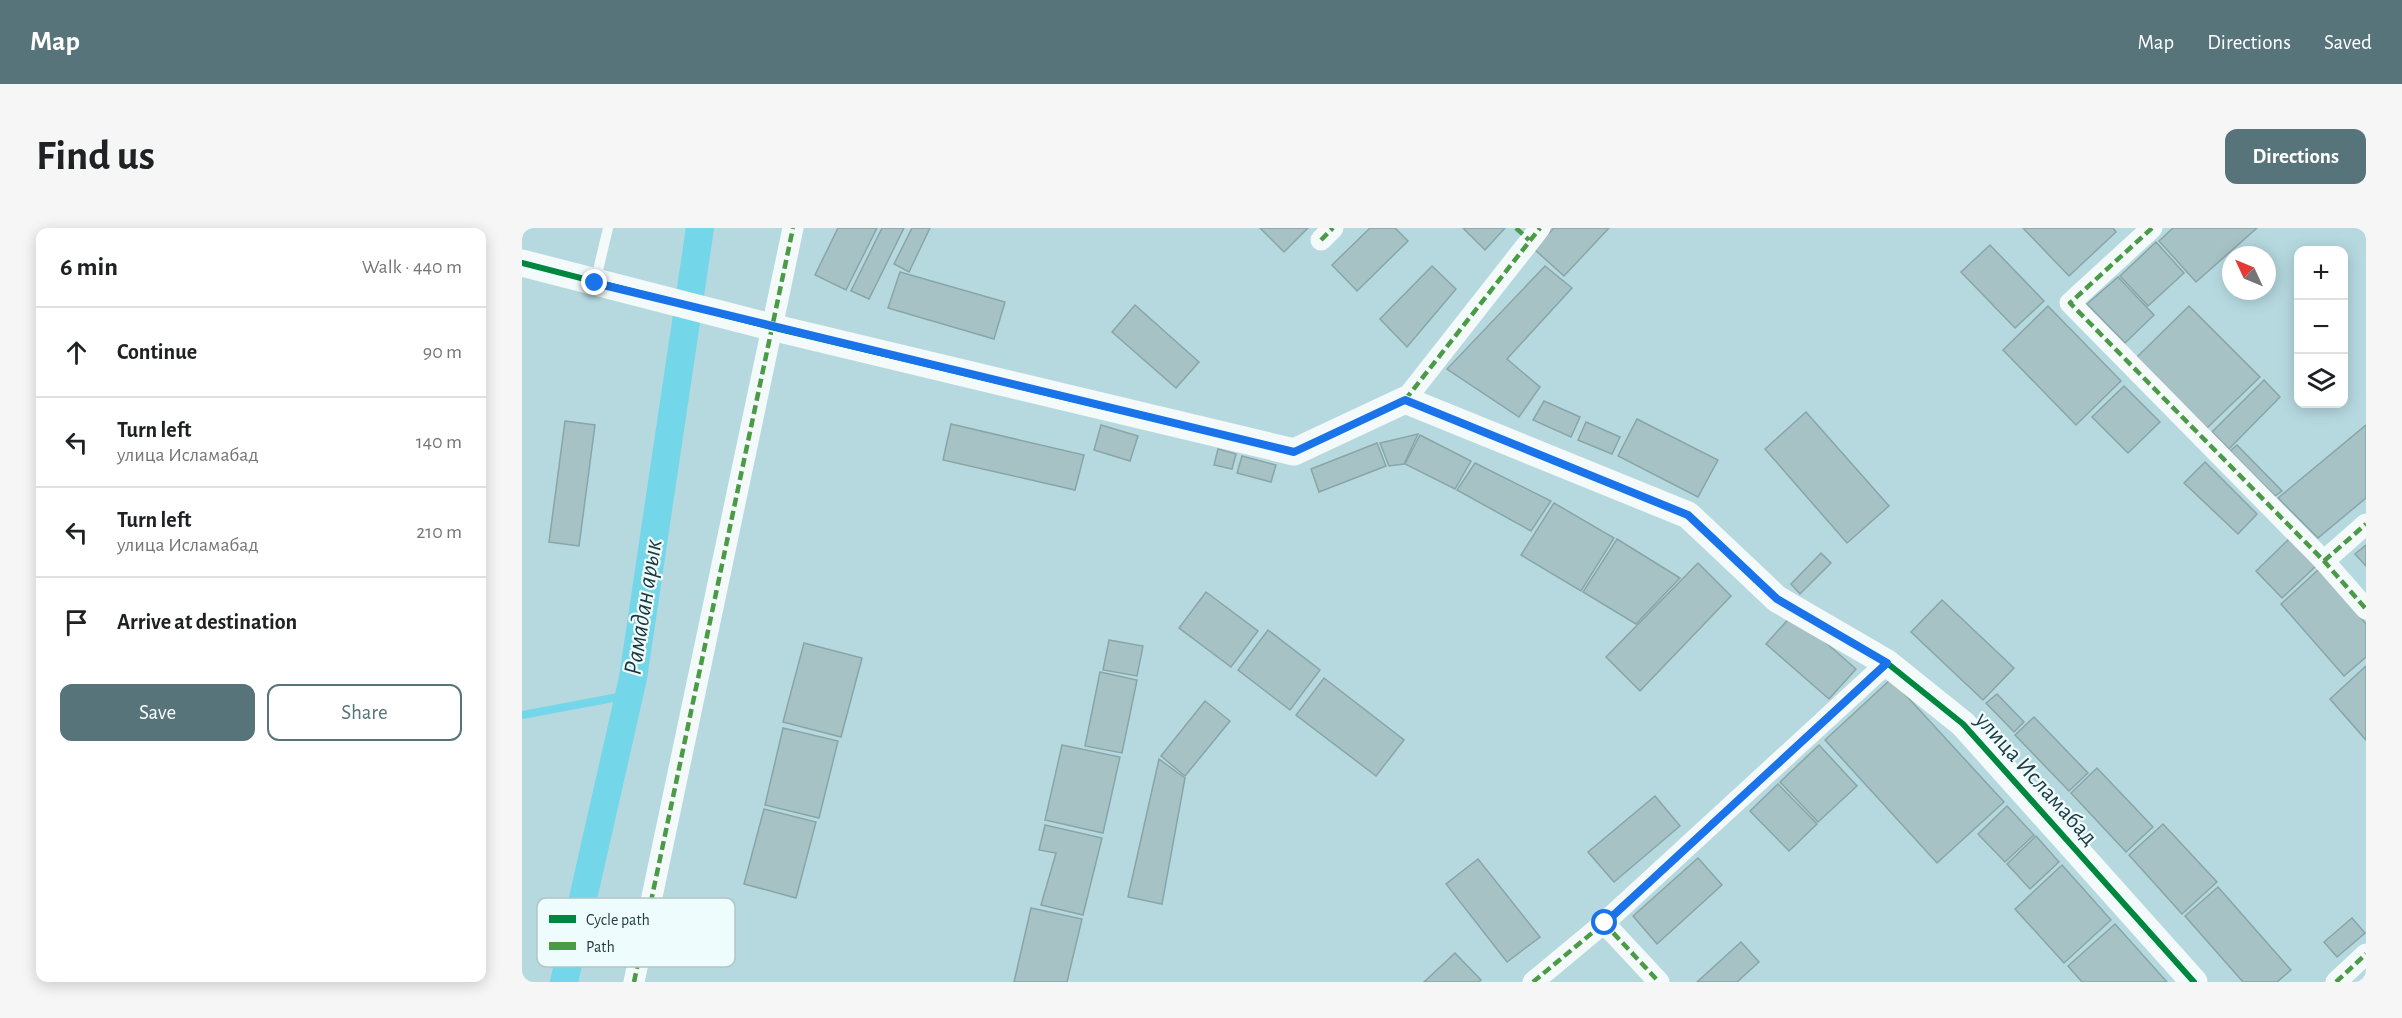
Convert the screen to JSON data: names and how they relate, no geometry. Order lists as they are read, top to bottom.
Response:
{
  "streets": {
    "street": ["улица Исламабад"]
  },
  "water": ["Рамадан арык"],
  "legend": ["Cycle path", "Path"],
  "north": "top left",
  "page": {
    "header": "Map",
    "nav": ["Map", "Directions", "Saved"],
    "buttons": [
      "Directions",
      ["Save", "Share"]
    ],
    "title": "Find us",
    "heading": ["6 min", "Walk · 440 m"],
    "map_buttons": ["+", "−"],
    "list": [
      ["Continue", "90 m"],
      ["Turn left", "улица Исламабад", "140 m"],
      ["Turn left", "улица Исламабад", "210 m"],
      "Arrive at destination"
    ]
  }
}
